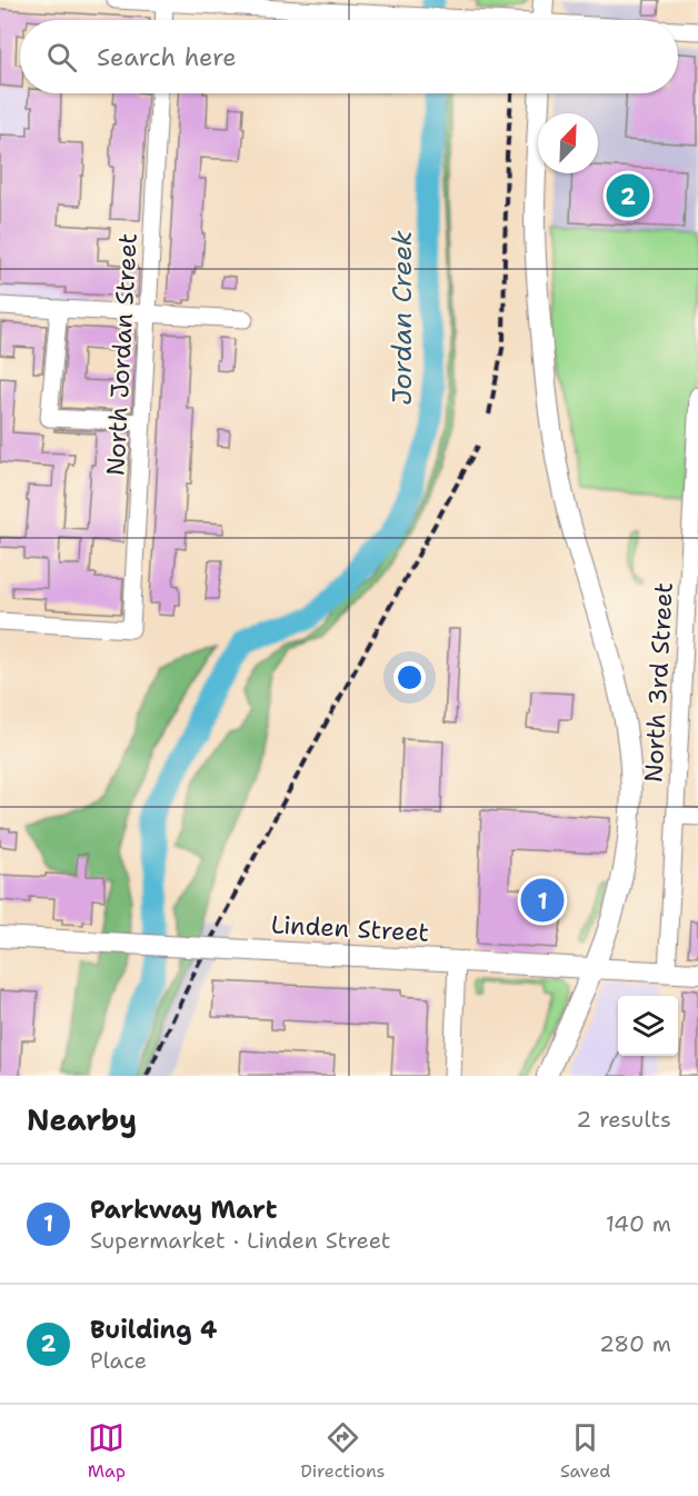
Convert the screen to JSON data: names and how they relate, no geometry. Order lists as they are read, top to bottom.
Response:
{
  "streets": {
    "main road": ["Linden Street"],
    "street": ["North Jordan Street", "North 3rd Street"]
  },
  "crossings": [
    ["North 3rd Street", "Linden Street"]
  ],
  "water": ["Jordan Creek"],
  "north": "top right",
  "page": {
    "search": "Search here",
    "pins": ["2", "1"],
    "heading": ["Nearby", "2 results"],
    "list": [
      {
        "mark": "1",
        "name": "Parkway Mart",
        "note": "Supermarket · Linden Street",
        "value": "140 m"
      },
      {
        "mark": "2",
        "name": "Building 4",
        "note": "Place",
        "value": "280 m"
      }
    ],
    "nav": ["Map", "Directions", "Saved"]
  }
}
